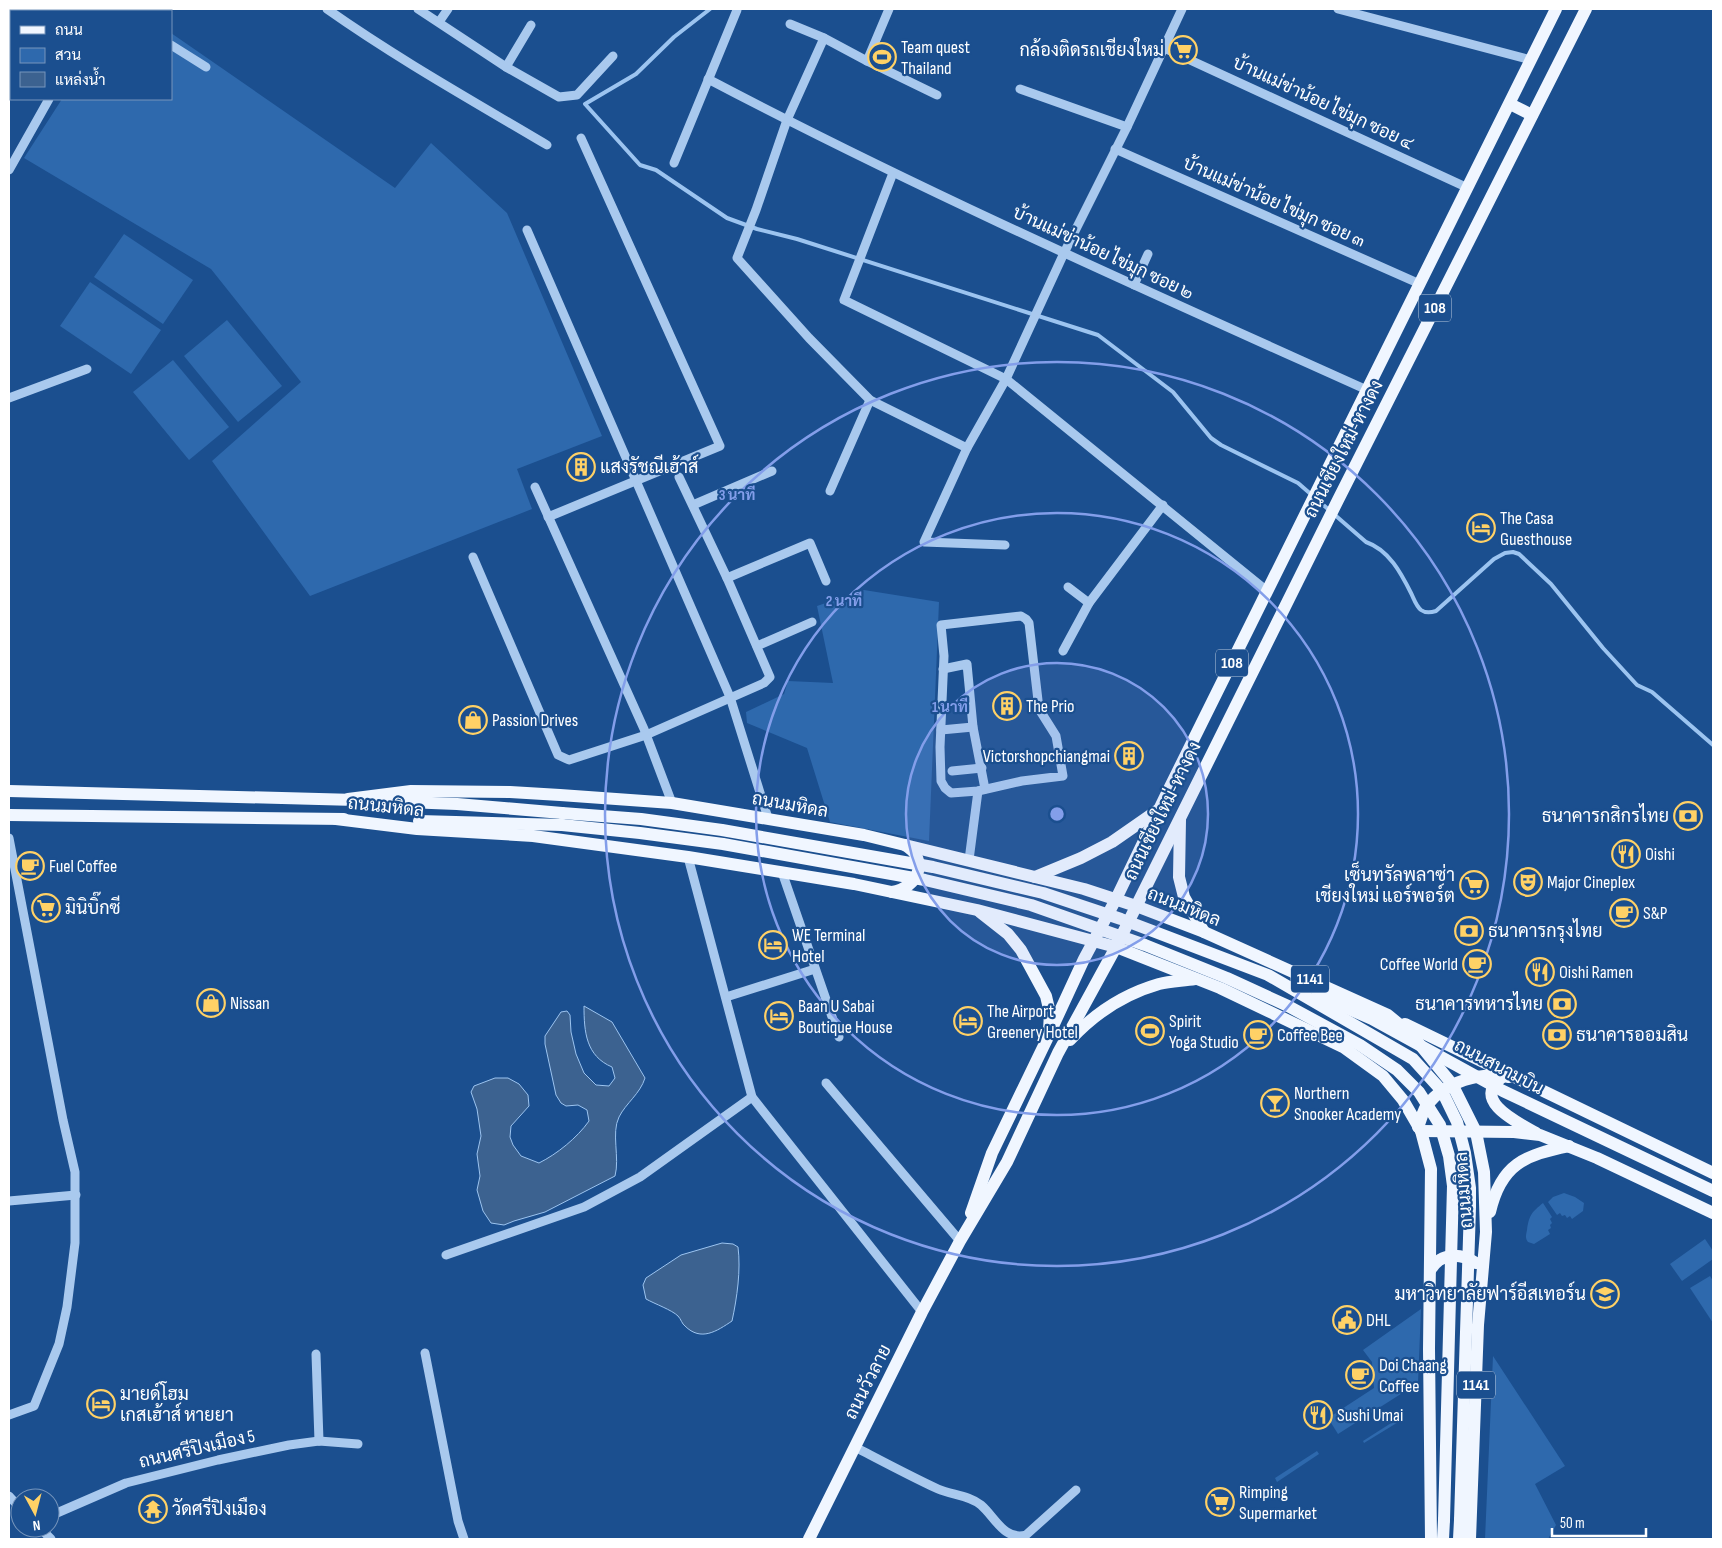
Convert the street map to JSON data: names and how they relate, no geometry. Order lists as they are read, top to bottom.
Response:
{
  "streets": {
    "main road": [
      "108",
      "ถนนเชียงใหม่-หางดง",
      "ถนนมหิดล",
      "1141",
      "ถนนสนามบิน",
      "ถนนวัวลาย"
    ],
    "street": [
      "บ้านแม่ข่าน้อย ไข่มุก ซอย ๔",
      "บ้านแม่ข่าน้อย ไข่มุก ซอย ๓",
      "บ้านแม่ข่าน้อย ไข่มุก ซอย ๒",
      "ถนนศรีปิงเมือง 5"
    ]
  },
  "crossings": [
    ["บ้านแม่ข่าน้อย ไข่มุก ซอย ๔", "ถนนเชียงใหม่-หางดง"],
    ["บ้านแม่ข่าน้อย ไข่มุก ซอย ๓", "ถนนเชียงใหม่-หางดง"],
    ["บ้านแม่ข่าน้อย ไข่มุก ซอย ๒", "ถนนเชียงใหม่-หางดง"],
    ["108", "ถนนเชียงใหม่-หางดง"],
    ["108", "ถนนมหิดล"],
    ["108", "ถนนวัวลาย"],
    ["ถนนเชียงใหม่-หางดง", "ถนนมหิดล"],
    ["ถนนมหิดล", "ถนนสนามบิน"],
    ["ถนนมหิดล", "ถนนวัวลาย"]
  ],
  "places": {
    "supermarket": [
      "กล้องติดรถเชียงใหม่",
      "เซ็นทรัลพลาซ่า เชียงใหม่ แอร์พอร์ต",
      "มินิบิ๊กซี",
      "Rimping Supermarket"
    ],
    "sports": ["Team quest Thailand", "Spirit Yoga Studio"],
    "building": ["แสงรัชณีเฮ้าส์", "The Prio", "Victorshopchiangmai"],
    "hotel": [
      "The Casa Guesthouse",
      "WE Terminal Hotel",
      "Baan U Sabai Boutique House",
      "The Airport Greenery Hotel",
      "มายด์โฮม เกสเฮ้าส์ หายยา"
    ],
    "shop": ["Passion Drives", "Nissan"],
    "bank": [
      "ธนาคารกสิกรไทย",
      "ธนาคารกรุงไทย",
      "ธนาคารทหารไทย",
      "ธนาคารออมสิน"
    ],
    "restaurant": ["Oishi", "Oishi Ramen", "Sushi Umai"],
    "cafe": [
      "Fuel Coffee",
      "S&P",
      "Coffee World",
      "Coffee Bee",
      "Doi Chaang Coffee"
    ],
    "theatre": ["Major Cineplex"],
    "bar": ["Northern Snooker Academy"],
    "school or university": ["มหาวิทยาลัยฟาร์อีสเทอร์น"],
    "public building": ["DHL"],
    "temple": ["วัดศรีปิงเมือง"]
  },
  "legend": ["ถนน", "สวน", "แหล่งน้ำ"],
  "scale_bar": "50 m",
  "north": "bottom",
  "rings": ["3 นาที", "2 นาที", "1 นาที"]
}
